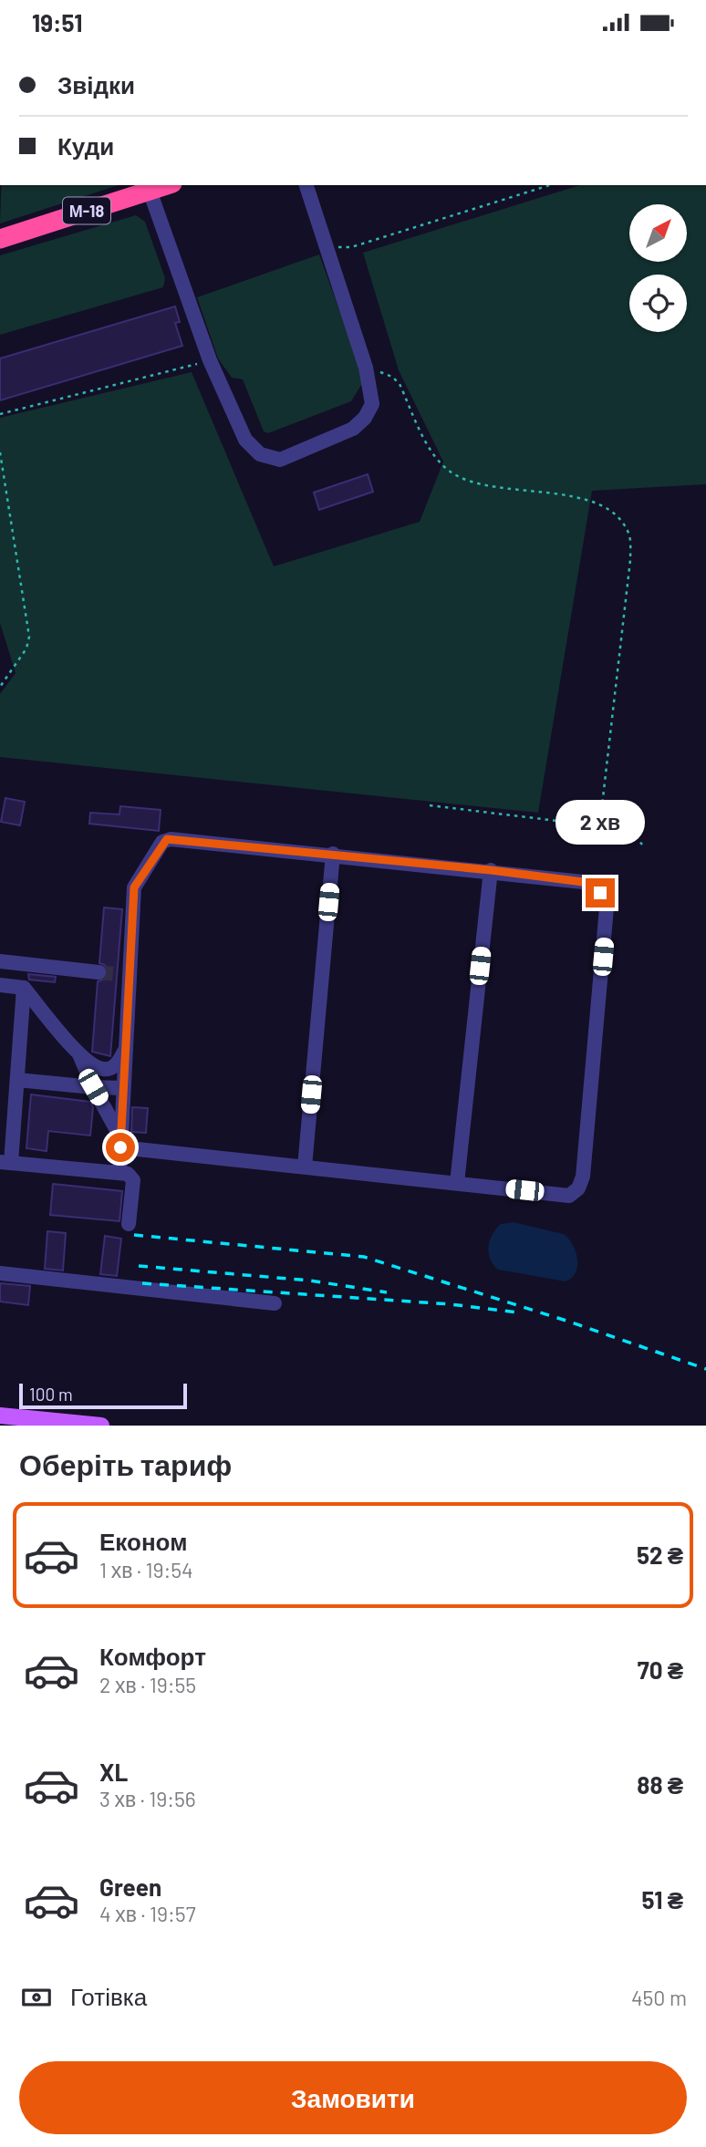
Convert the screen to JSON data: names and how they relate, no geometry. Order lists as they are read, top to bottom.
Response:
{
  "streets": {
    "highway": ["М-18"]
  },
  "scale_bar": "100 m",
  "north": "top right",
  "page": {
    "status": "19:51",
    "banner": ["Звідки", "Куди"],
    "bubble": "2 хв",
    "scale": "100 m",
    "heading": "Оберіть тариф",
    "list": [
      {
        "name": "Економ",
        "note": "1 хв · 19:54",
        "value": "52 ₴"
      },
      {
        "name": "Комфорт",
        "note": "2 хв · 19:55",
        "value": "70 ₴"
      },
      {
        "name": "XL",
        "note": "3 хв · 19:56",
        "value": "88 ₴"
      },
      {
        "name": "Green",
        "note": "4 хв · 19:57",
        "value": "51 ₴"
      }
    ],
    "pay": ["Готівка", "450 m"],
    "buttons": "Замовити"
  }
}
